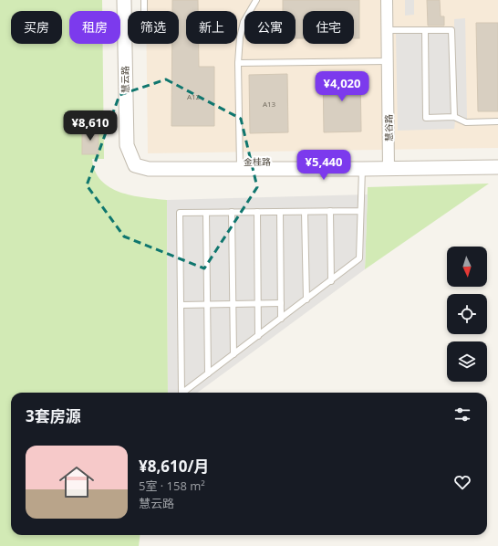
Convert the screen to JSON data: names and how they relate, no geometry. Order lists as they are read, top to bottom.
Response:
{
  "streets": {
    "street": ["慧云路", "慧谷路", "金桂路"]
  },
  "crossings": [
    ["慧云路", "金桂路"],
    ["慧谷路", "金桂路"]
  ],
  "house_numbers": ["A12", "A13"],
  "north": "bottom",
  "page": {
    "chip": [
      "买房",
      "租房",
      "筛选",
      "新上",
      "公寓",
      "住宅"
    ],
    "price": ["¥4,020", "¥8,610", "¥5,440"],
    "heading": "3套房源",
    "list": [
      {
        "name": "¥8,610/月",
        "note": "5室 · 158 m² · 慧云路"
      }
    ]
  }
}
